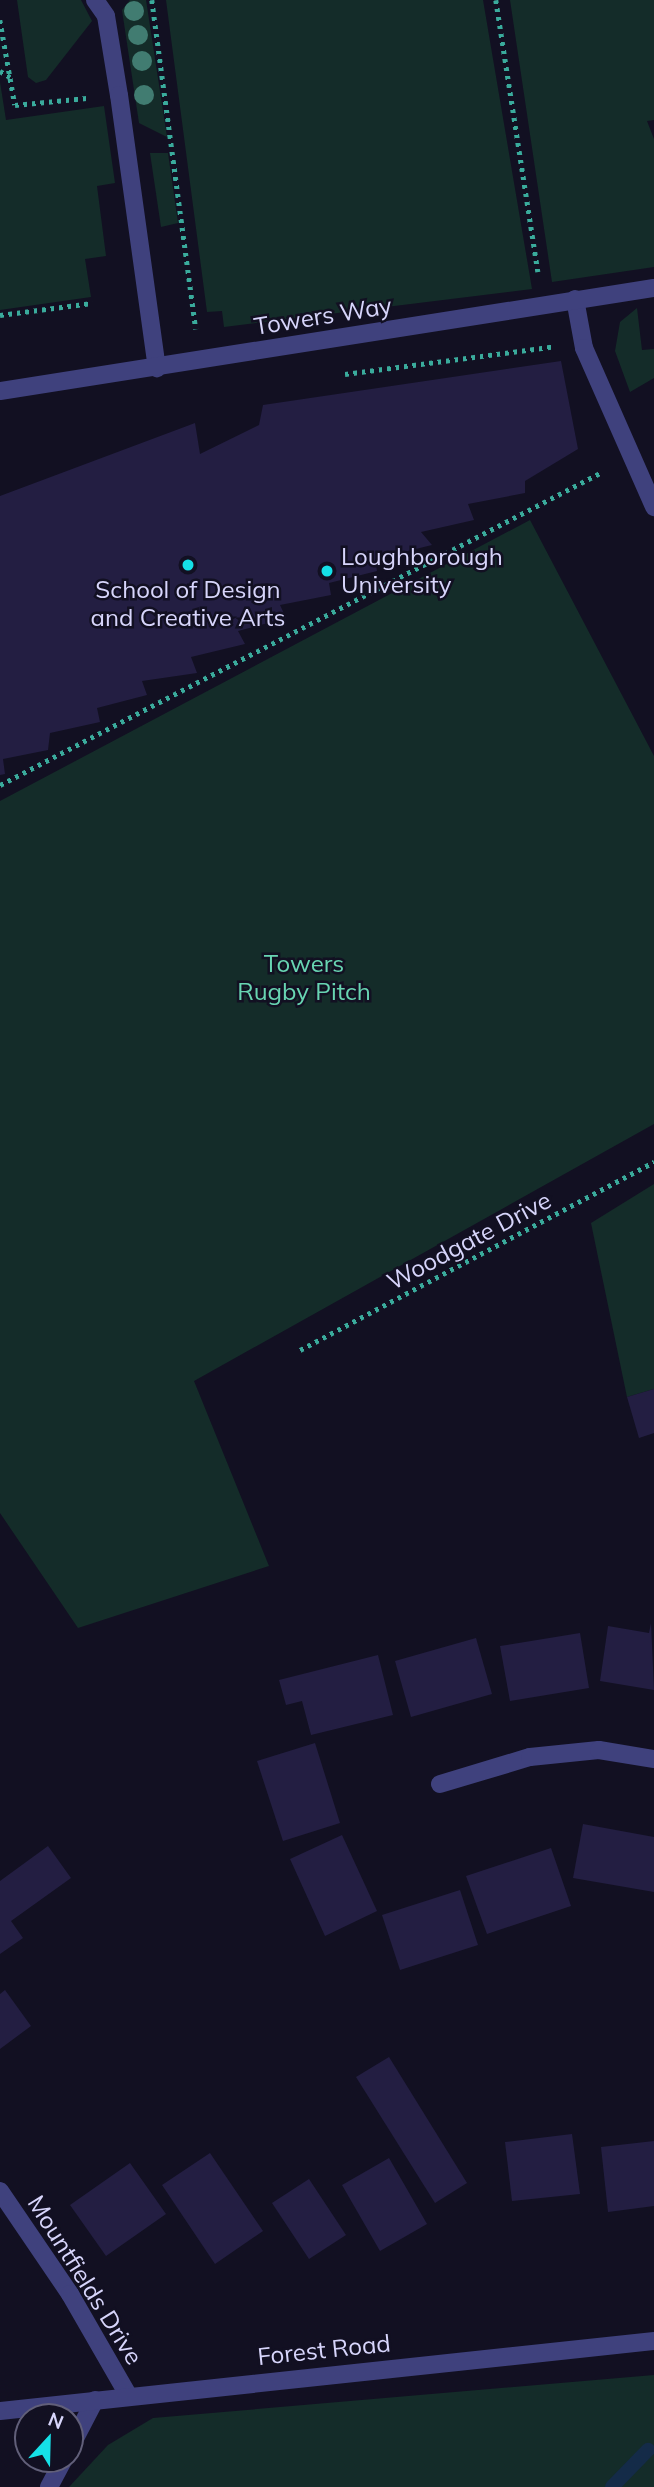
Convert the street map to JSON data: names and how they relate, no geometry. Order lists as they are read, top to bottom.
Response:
{
  "streets": {
    "street": ["Towers Way", "Mountfields Drive", "Forest Road"],
    "path": ["Woodgate Drive"]
  },
  "crossings": [
    ["Mountfields Drive", "Forest Road"]
  ],
  "parks": ["Towers Rugby Pitch"],
  "places": ["School of Design and Creative Arts", "Loughborough University"],
  "north": "top"
}
